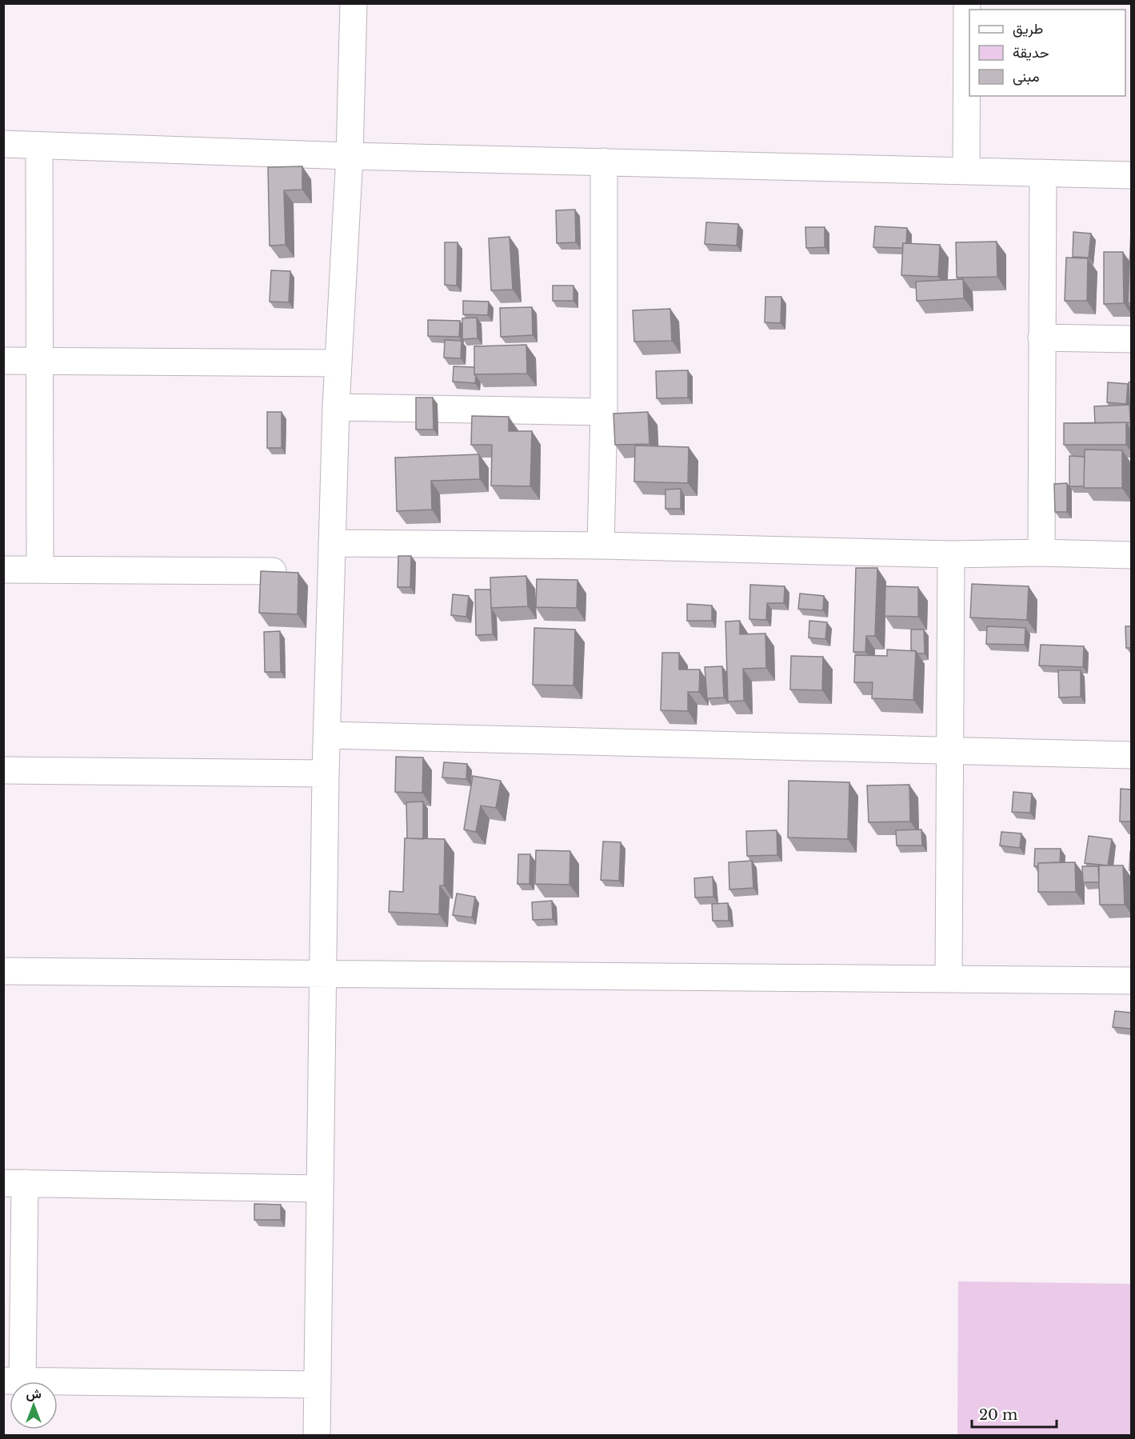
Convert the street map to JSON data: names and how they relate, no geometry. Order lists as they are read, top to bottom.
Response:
{
  "legend": ["طريق", "حديقة", "مبنى"],
  "scale_bar": "20 m",
  "north": "top"
}
